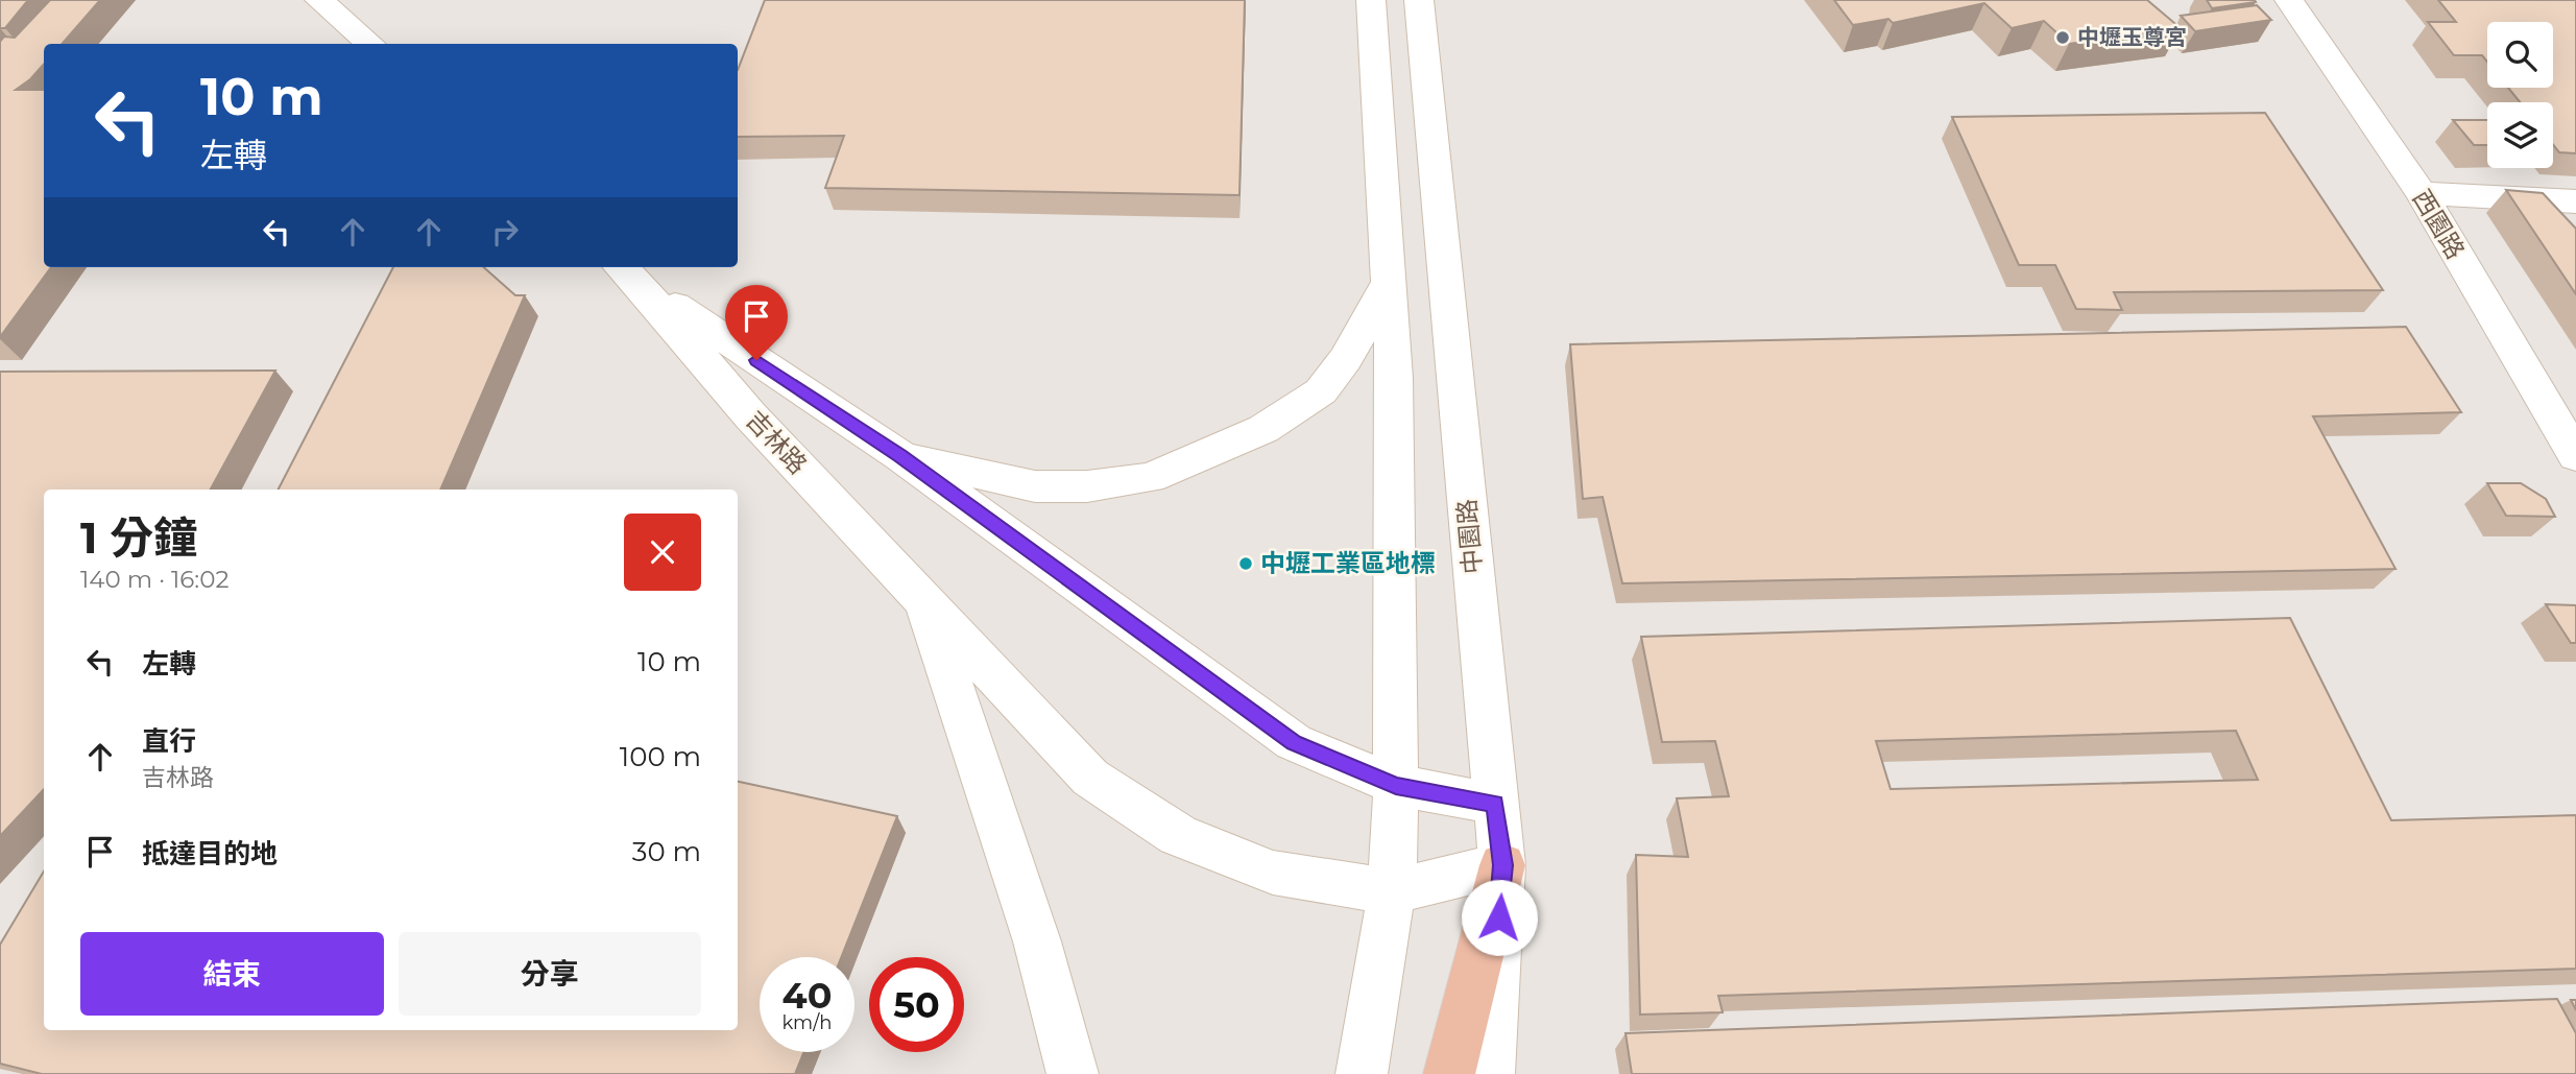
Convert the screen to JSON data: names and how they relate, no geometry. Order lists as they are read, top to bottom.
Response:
{
  "streets": {
    "street": ["西園路", "吉林路", "中園路"]
  },
  "crossings": [
    ["吉林路", "中園路"]
  ],
  "places": ["中壢玉尊宮", "中壢工業區地標"],
  "page": {
    "turn": ["10 m", "左轉"],
    "heading": ["1 分鐘", "140 m · 16:02"],
    "list": [
      {
        "name": "左轉",
        "value": "10 m"
      },
      {
        "name": "直行",
        "note": "吉林路",
        "value": "100 m"
      },
      {
        "name": "抵達目的地",
        "value": "30 m"
      }
    ],
    "buttons": ["結束", "分享"],
    "speed": "40 km/h",
    "limit": "50"
  }
}
